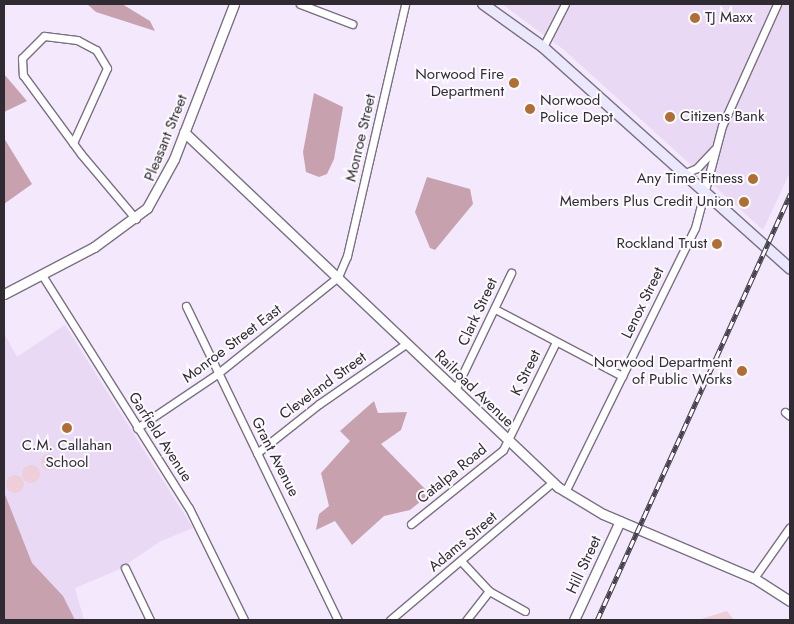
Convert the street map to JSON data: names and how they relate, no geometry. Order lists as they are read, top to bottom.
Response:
{
  "streets": {
    "street": [
      "Pleasant Street",
      "Monroe Street",
      "Lenox Street",
      "Clark Street",
      "Monroe Street East",
      "K Street",
      "Cleveland Street",
      "Railroad Avenue",
      "Garfield Avenue",
      "Grant Avenue",
      "Catalpa Road",
      "Adams Street",
      "Hill Street"
    ]
  },
  "crossings": [
    ["Pleasant Street", "Railroad Avenue"],
    ["Pleasant Street", "Garfield Avenue"],
    ["Monroe Street", "Monroe Street East"],
    ["Monroe Street", "Railroad Avenue"],
    ["Lenox Street", "Railroad Avenue"],
    ["Clark Street", "Railroad Avenue"],
    ["Monroe Street East", "Railroad Avenue"],
    ["Monroe Street East", "Garfield Avenue"],
    ["Monroe Street East", "Grant Avenue"],
    ["K Street", "Railroad Avenue"],
    ["K Street", "Catalpa Road"],
    ["Cleveland Street", "Railroad Avenue"],
    ["Cleveland Street", "Grant Avenue"],
    ["Railroad Avenue", "Catalpa Road"],
    ["Railroad Avenue", "Adams Street"],
    ["Railroad Avenue", "Hill Street"]
  ],
  "places": [
    "TJ Maxx",
    "Norwood Fire Department",
    "Norwood Police Dept",
    "Citizens Bank",
    "Any Time Fitness",
    "Members Plus Credit Union",
    "Rockland Trust",
    "Norwood Department of Public Works",
    "C.M. Callahan School"
  ]
}
